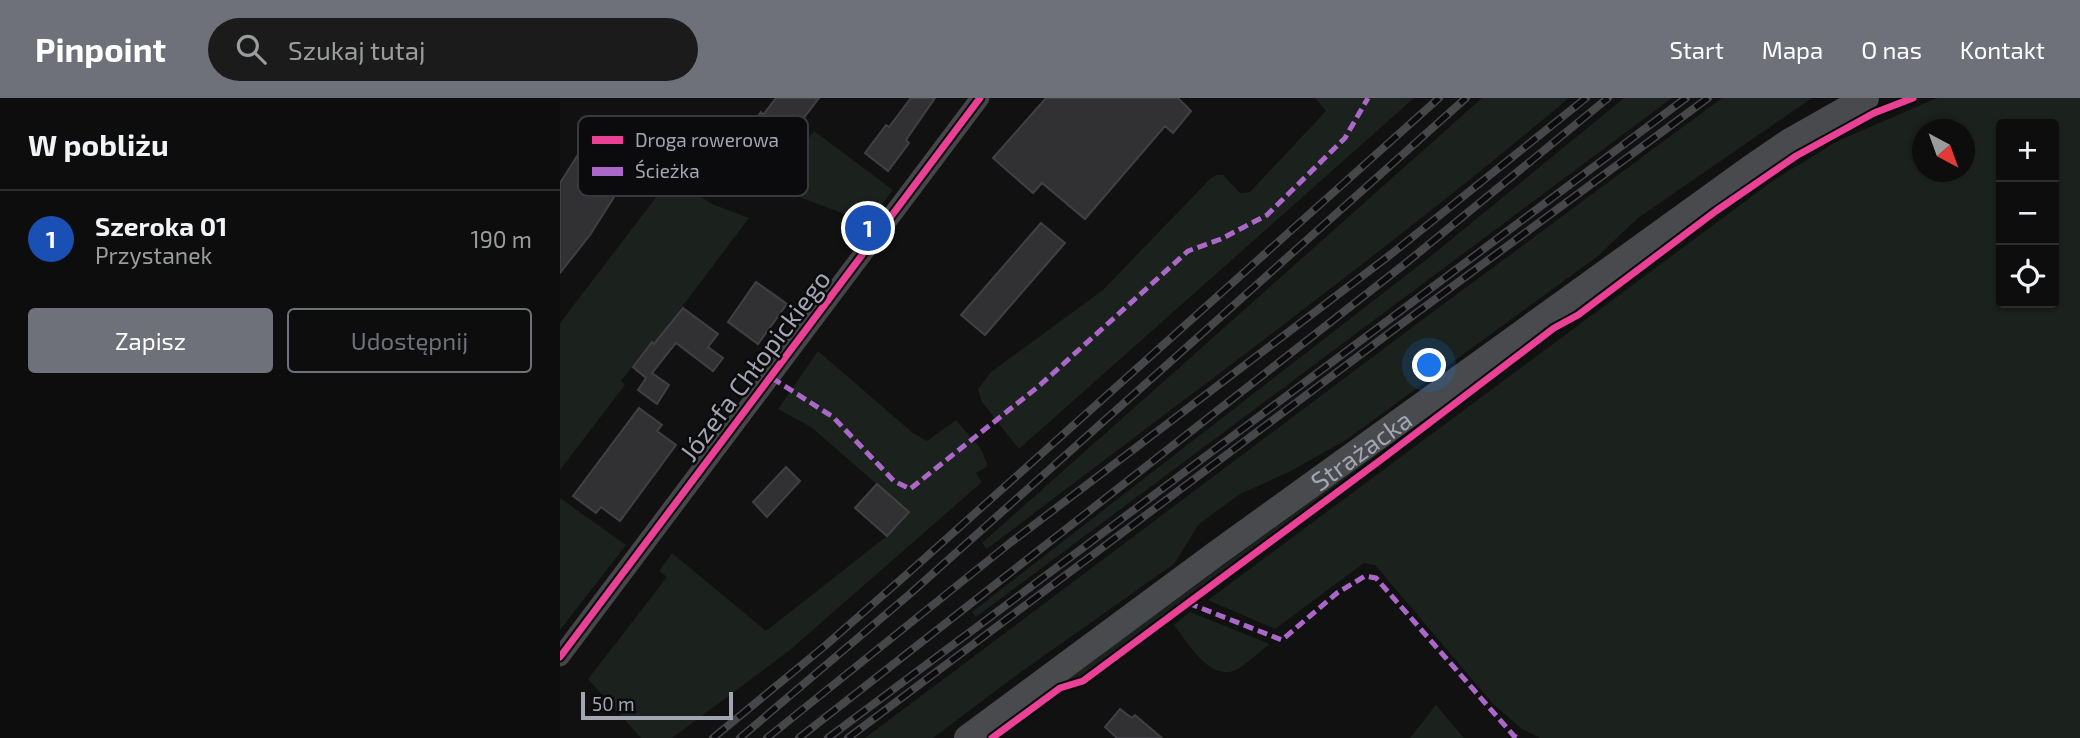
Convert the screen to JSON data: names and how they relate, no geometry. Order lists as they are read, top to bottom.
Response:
{
  "streets": {
    "main road": ["Strażacka"],
    "street": ["Józefa Chłopickiego"]
  },
  "legend": ["Droga rowerowa", "Ścieżka"],
  "scale_bar": "50 m",
  "north": "bottom right",
  "page": {
    "header": "Pinpoint",
    "search": "Szukaj tutaj",
    "nav": [
      "Start",
      "Mapa",
      "O nas",
      "Kontakt"
    ],
    "heading": "W pobliżu",
    "map_buttons": ["+", "−"],
    "list": [
      {
        "mark": "1",
        "name": "Szeroka 01",
        "note": "Przystanek",
        "value": "190 m"
      }
    ],
    "pins": "1",
    "buttons": ["Zapisz", "Udostępnij"],
    "scale": "50 m"
  }
}
